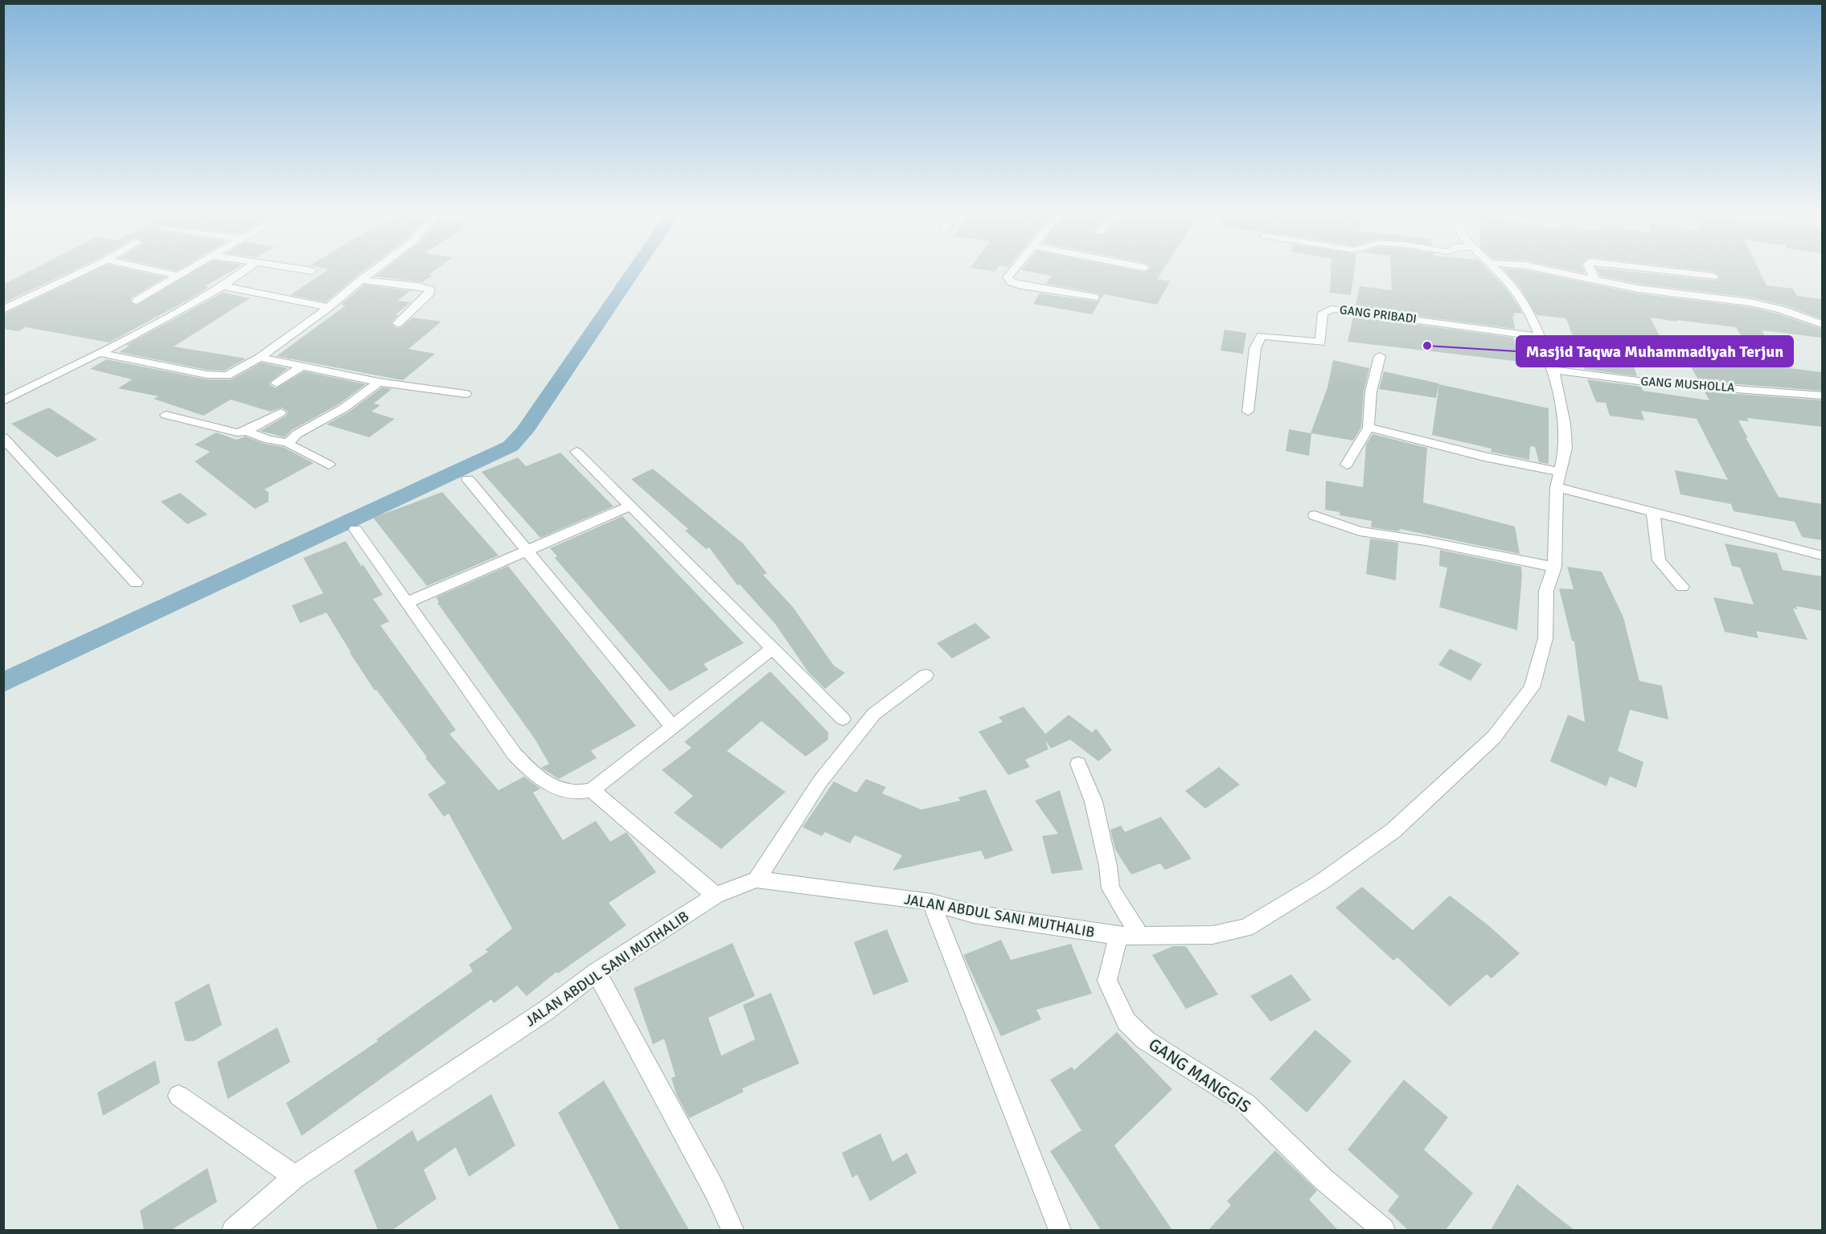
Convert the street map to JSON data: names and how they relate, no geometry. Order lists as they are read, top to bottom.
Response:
{
  "streets": {
    "street": [
      "GANG PRIBADI",
      "GANG MUSHOLLA",
      "JALAN ABDUL SANI MUTHALIB",
      "GANG MANGGIS"
    ]
  },
  "crossings": [
    ["GANG PRIBADI", "JALAN ABDUL SANI MUTHALIB"],
    ["GANG MUSHOLLA", "JALAN ABDUL SANI MUTHALIB"],
    ["JALAN ABDUL SANI MUTHALIB", "GANG MANGGIS"]
  ],
  "places": ["Masjid Taqwa Muhammadiyah Terjun"]
}
